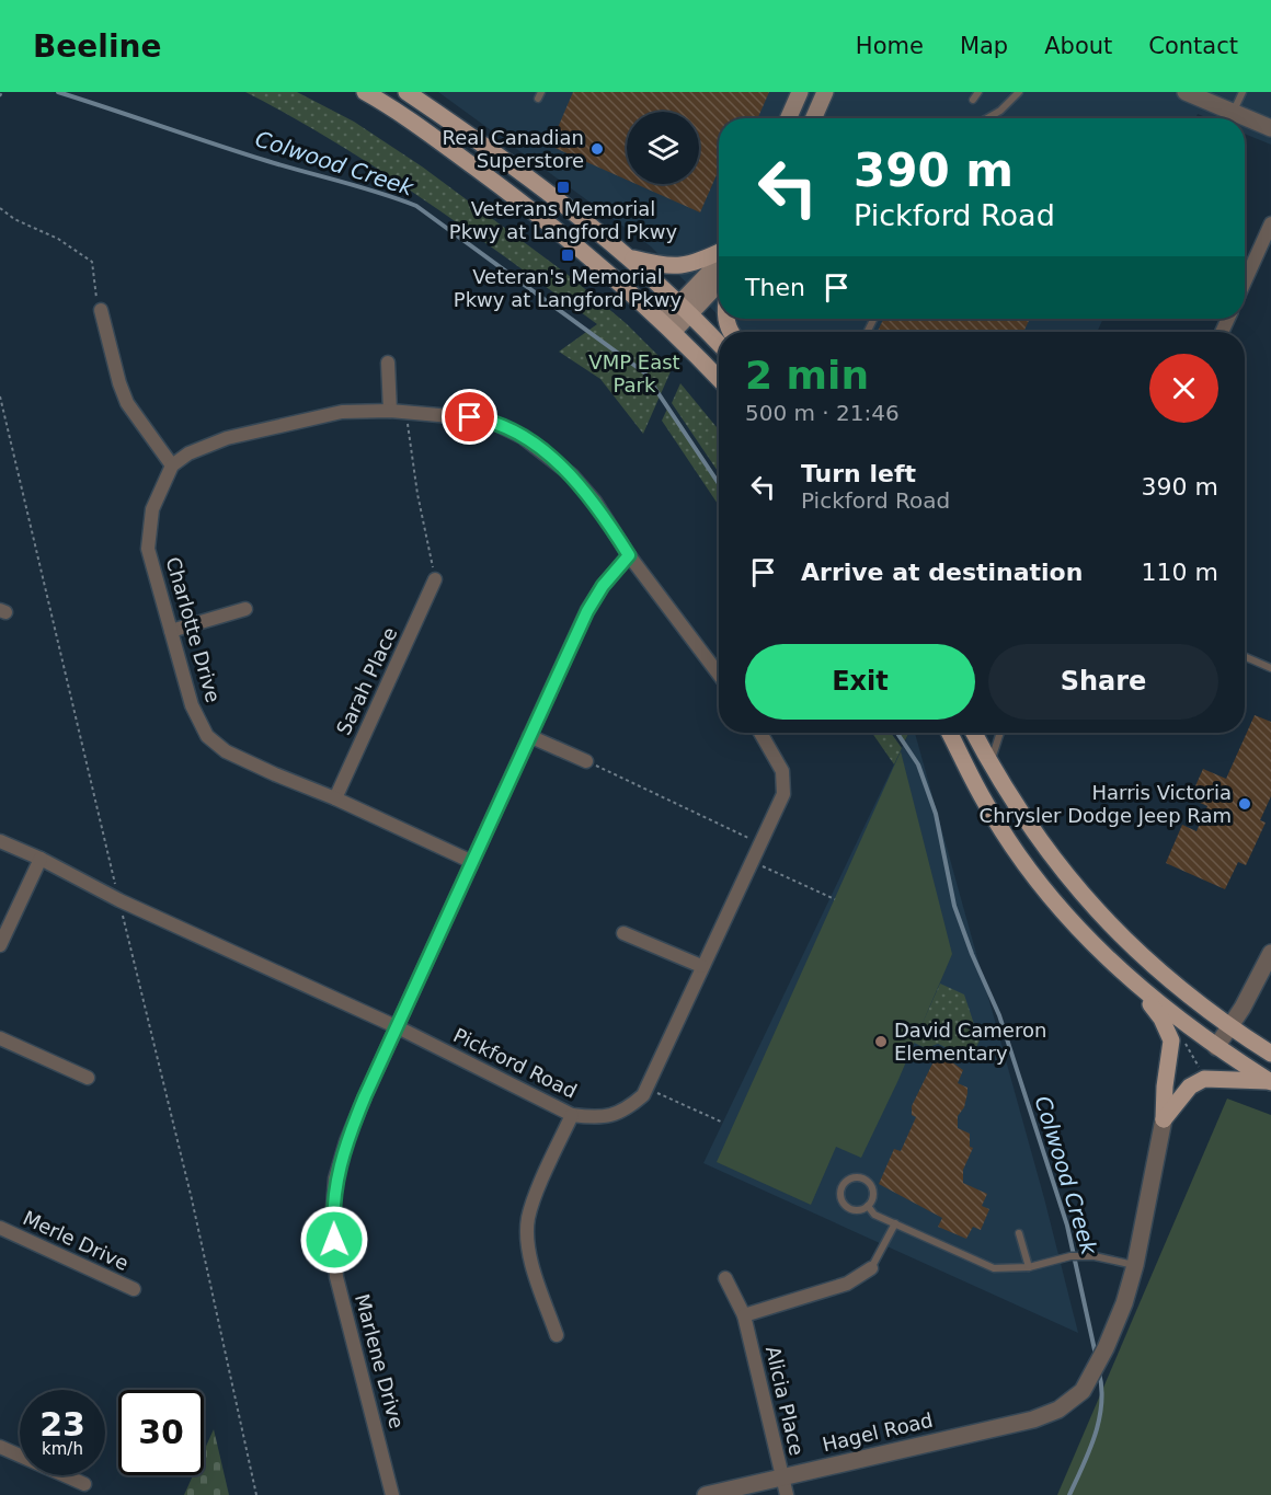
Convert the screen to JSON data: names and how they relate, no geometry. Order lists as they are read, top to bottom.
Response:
{
  "streets": {
    "street": [
      "Charlotte Drive",
      "Sarah Place",
      "Pickford Road",
      "Merle Drive",
      "Marlene Drive",
      "Alicia Place",
      "Hagel Road"
    ]
  },
  "crossings": [
    ["Charlotte Drive", "Sarah Place"],
    ["Charlotte Drive", "Marlene Drive"],
    ["Pickford Road", "Marlene Drive"],
    ["Alicia Place", "Hagel Road"]
  ],
  "water": ["Colwood Creek"],
  "parks": ["VMP East Park"],
  "places": {
    "other": ["Real Canadian Superstore", "Harris Victoria Chrysler Dodge Jeep Ram", "David Cameron Elementary"],
    "transit": ["Veterans Memorial Pkwy at Langford Pkwy", "Veteran's Memorial Pkwy at Langford Pkwy"]
  },
  "page": {
    "header": "Beeline",
    "nav": [
      "Home",
      "Map",
      "About",
      "Contact"
    ],
    "turn": ["390 m", "Pickford Road"],
    "then": "Then",
    "heading": ["2 min", "500 m · 21:46"],
    "list": [
      {
        "name": "Turn left",
        "note": "Pickford Road",
        "value": "390 m"
      },
      {
        "name": "Arrive at destination",
        "value": "110 m"
      }
    ],
    "buttons": ["Exit", "Share"],
    "speed": "23 km/h",
    "limit": "30"
  }
}
